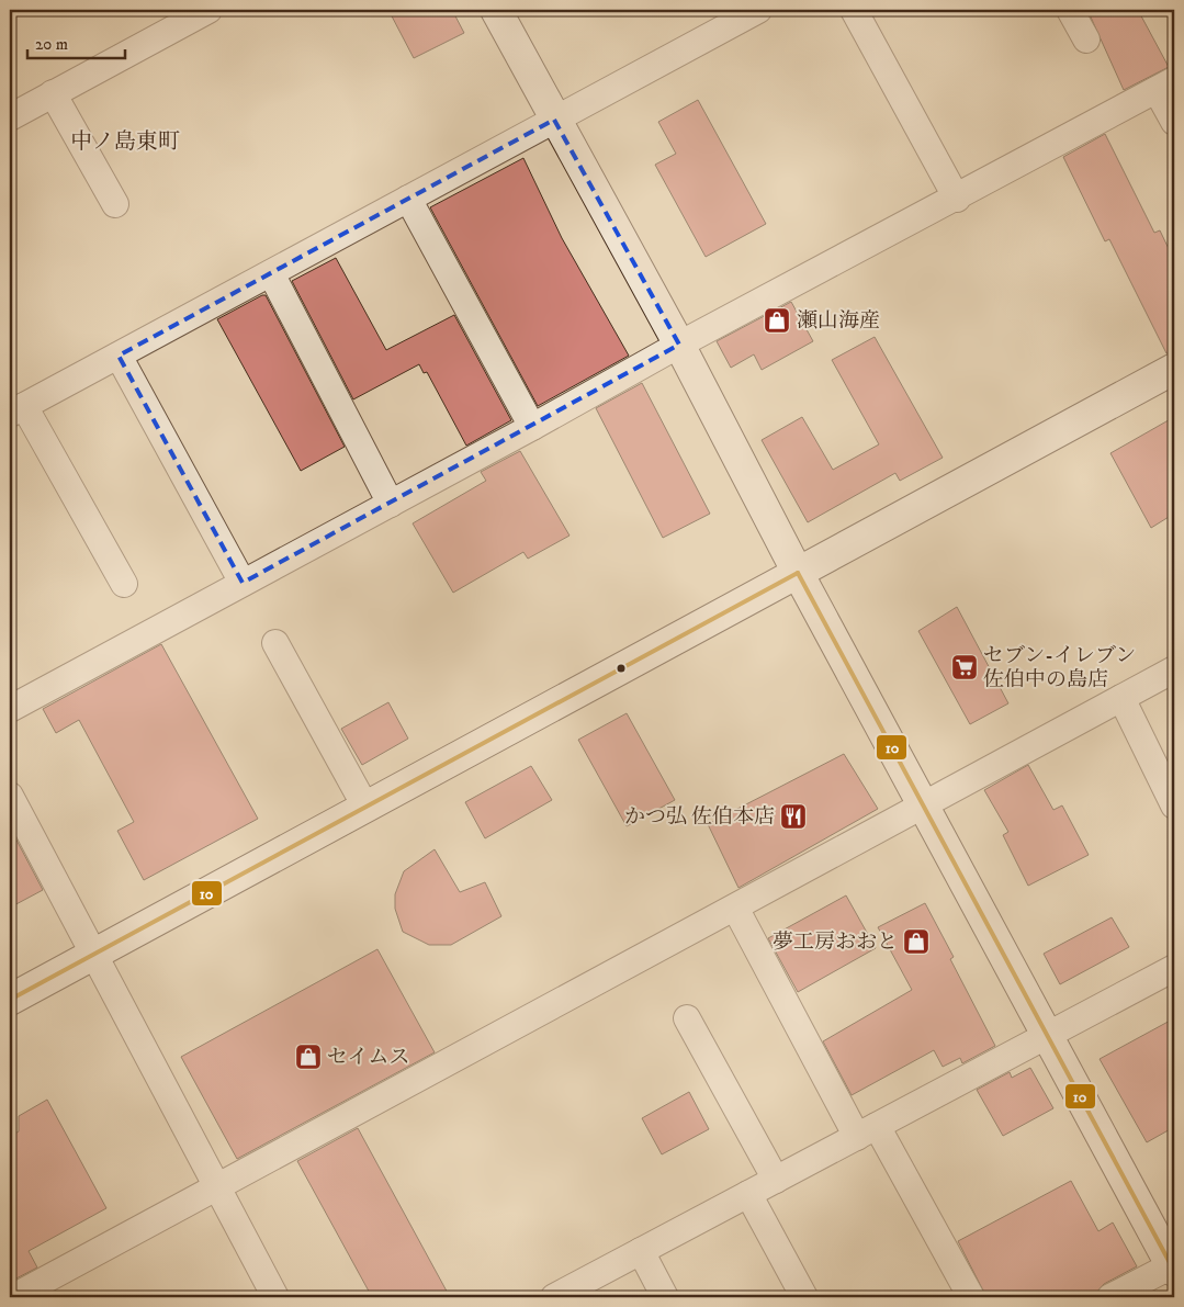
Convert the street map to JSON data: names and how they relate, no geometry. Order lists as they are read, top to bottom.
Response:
{
  "districts": ["中ノ島東町"],
  "places": {
    "shop": ["瀬山海産", "夢工房おおと", "セイムス"],
    "supermarket": ["セブン-イレブン 佐伯中の島店"],
    "restaurant": ["かつ弘 佐伯本店"]
  },
  "lines": ["transit line 10"],
  "scale_bar": "20 m"
}
